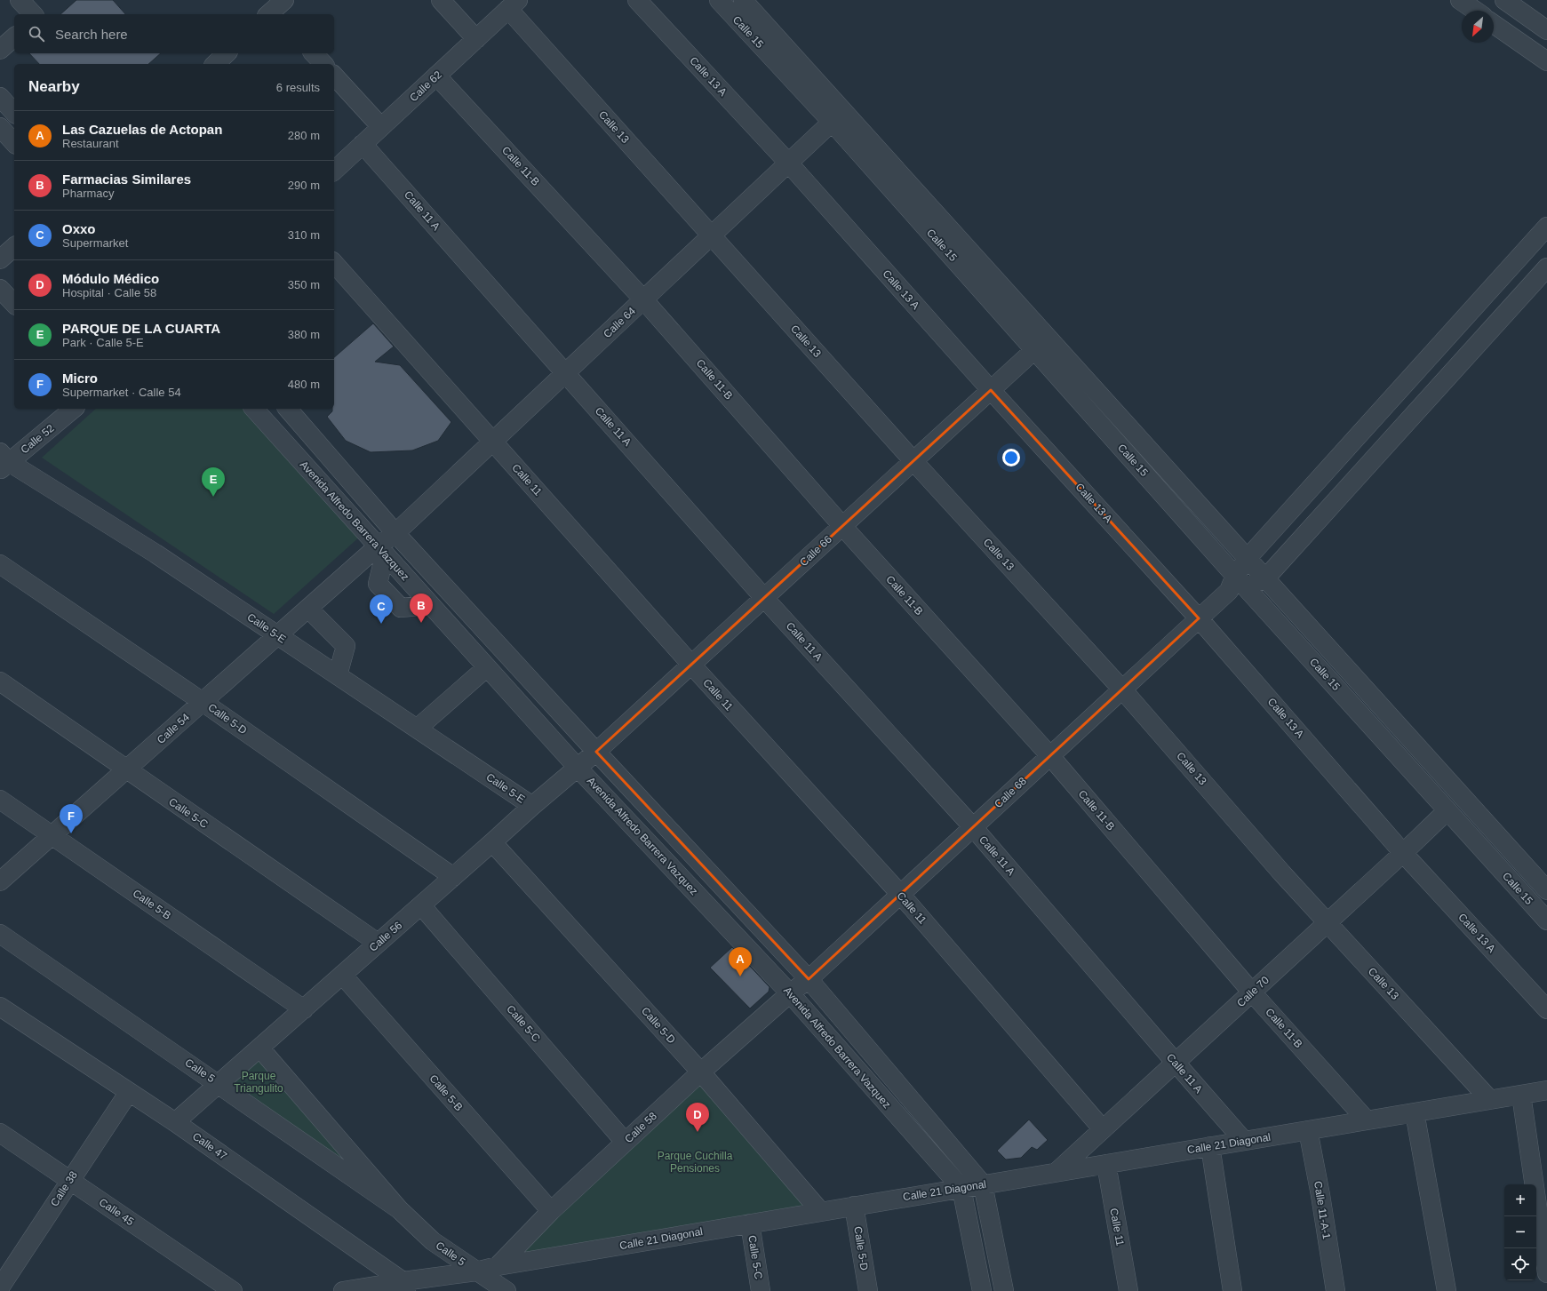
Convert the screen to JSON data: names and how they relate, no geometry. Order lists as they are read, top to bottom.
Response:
{
  "streets": {
    "street": [
      "Calle 15",
      "Calle 13 A",
      "Calle 62",
      "Calle 13",
      "Calle 11-B",
      "Calle 11 A",
      "Calle 64",
      "Calle 52",
      "Calle 11",
      "Avenida Alfredo Barrera Vazquez",
      "Calle 66",
      "Calle 5-E",
      "Calle 5-D",
      "Calle 54",
      "Calle 68",
      "Calle 5-C",
      "Calle 5-B",
      "Calle 56",
      "Calle 70",
      "Calle 5",
      "Calle 58",
      "Calle 21 Diagonal",
      "Calle 47",
      "Calle 38",
      "Calle 11-A-1",
      "Calle 45"
    ]
  },
  "crossings": [
    ["Calle 15", "Calle 64"],
    ["Calle 15", "Calle 66"],
    ["Calle 15", "Calle 68"],
    ["Calle 15", "Calle 70"],
    ["Calle 13 A", "Calle 64"],
    ["Calle 13 A", "Calle 66"],
    ["Calle 13 A", "Calle 68"],
    ["Calle 13 A", "Calle 70"],
    ["Calle 62", "Calle 13"],
    ["Calle 62", "Calle 11-B"],
    ["Calle 62", "Calle 11 A"],
    ["Calle 13", "Calle 64"],
    ["Calle 13", "Calle 66"],
    ["Calle 13", "Calle 68"],
    ["Calle 13", "Calle 70"],
    ["Calle 13", "Calle 21 Diagonal"],
    ["Calle 11-B", "Calle 64"],
    ["Calle 11-B", "Calle 66"],
    ["Calle 11-B", "Calle 68"],
    ["Calle 11-B", "Calle 70"],
    ["Calle 11-B", "Calle 21 Diagonal"],
    ["Calle 11 A", "Calle 64"],
    ["Calle 11 A", "Calle 66"],
    ["Calle 11 A", "Calle 68"],
    ["Calle 11 A", "Calle 70"],
    ["Calle 11 A", "Calle 21 Diagonal"],
    ["Calle 64", "Calle 11"],
    ["Calle 64", "Avenida Alfredo Barrera Vazquez"],
    ["Calle 64", "Calle 54"],
    ["Calle 52", "Calle 5-E"],
    ["Calle 11", "Calle 66"],
    ["Calle 11", "Calle 68"],
    ["Calle 11", "Calle 70"],
    ["Calle 11", "Calle 21 Diagonal"],
    ["Avenida Alfredo Barrera Vazquez", "Calle 66"],
    ["Avenida Alfredo Barrera Vazquez", "Calle 54"],
    ["Avenida Alfredo Barrera Vazquez", "Calle 68"],
    ["Avenida Alfredo Barrera Vazquez", "Calle 56"],
    ["Avenida Alfredo Barrera Vazquez", "Calle 58"],
    ["Avenida Alfredo Barrera Vazquez", "Calle 21 Diagonal"],
    ["Calle 66", "Calle 56"],
    ["Calle 5-E", "Calle 54"],
    ["Calle 5-E", "Calle 56"],
    ["Calle 5-D", "Calle 54"],
    ["Calle 5-D", "Calle 56"],
    ["Calle 5-D", "Calle 58"],
    ["Calle 5-D", "Calle 21 Diagonal"],
    ["Calle 54", "Calle 5-C"],
    ["Calle 54", "Calle 5-B"],
    ["Calle 68", "Calle 58"],
    ["Calle 5-C", "Calle 56"],
    ["Calle 5-C", "Calle 58"],
    ["Calle 5-C", "Calle 21 Diagonal"],
    ["Calle 5-B", "Calle 56"],
    ["Calle 5-B", "Calle 58"],
    ["Calle 56", "Calle 5"],
    ["Calle 56", "Calle 47"],
    ["Calle 70", "Calle 21 Diagonal"],
    ["Calle 5", "Calle 21 Diagonal"],
    ["Calle 58", "Calle 21 Diagonal"],
    ["Calle 21 Diagonal", "Calle 47"],
    ["Calle 21 Diagonal", "Calle 11-A-1"],
    ["Calle 47", "Calle 38"],
    ["Calle 38", "Calle 45"]
  ],
  "parks": ["Parque Triangulito", "Parque Cuchilla Pensiones"],
  "north": "bottom left",
  "page": {
    "search": "Search here",
    "heading": ["Nearby", "6 results"],
    "list": [
      {
        "mark": "A",
        "name": "Las Cazuelas de Actopan",
        "note": "Restaurant",
        "value": "280 m"
      },
      {
        "mark": "B",
        "name": "Farmacias Similares",
        "note": "Pharmacy",
        "value": "290 m"
      },
      {
        "mark": "C",
        "name": "Oxxo",
        "note": "Supermarket",
        "value": "310 m"
      },
      {
        "mark": "D",
        "name": "Módulo Médico",
        "note": "Hospital · Calle 58",
        "value": "350 m"
      },
      {
        "mark": "E",
        "name": "PARQUE DE LA CUARTA",
        "note": "Park · Calle 5-E",
        "value": "380 m"
      },
      {
        "mark": "F",
        "name": "Micro",
        "note": "Supermarket · Calle 54",
        "value": "480 m"
      }
    ],
    "pins": [
      "E",
      "B",
      "C",
      "F",
      "A",
      "D"
    ],
    "map_buttons": ["+", "−"]
  }
}
